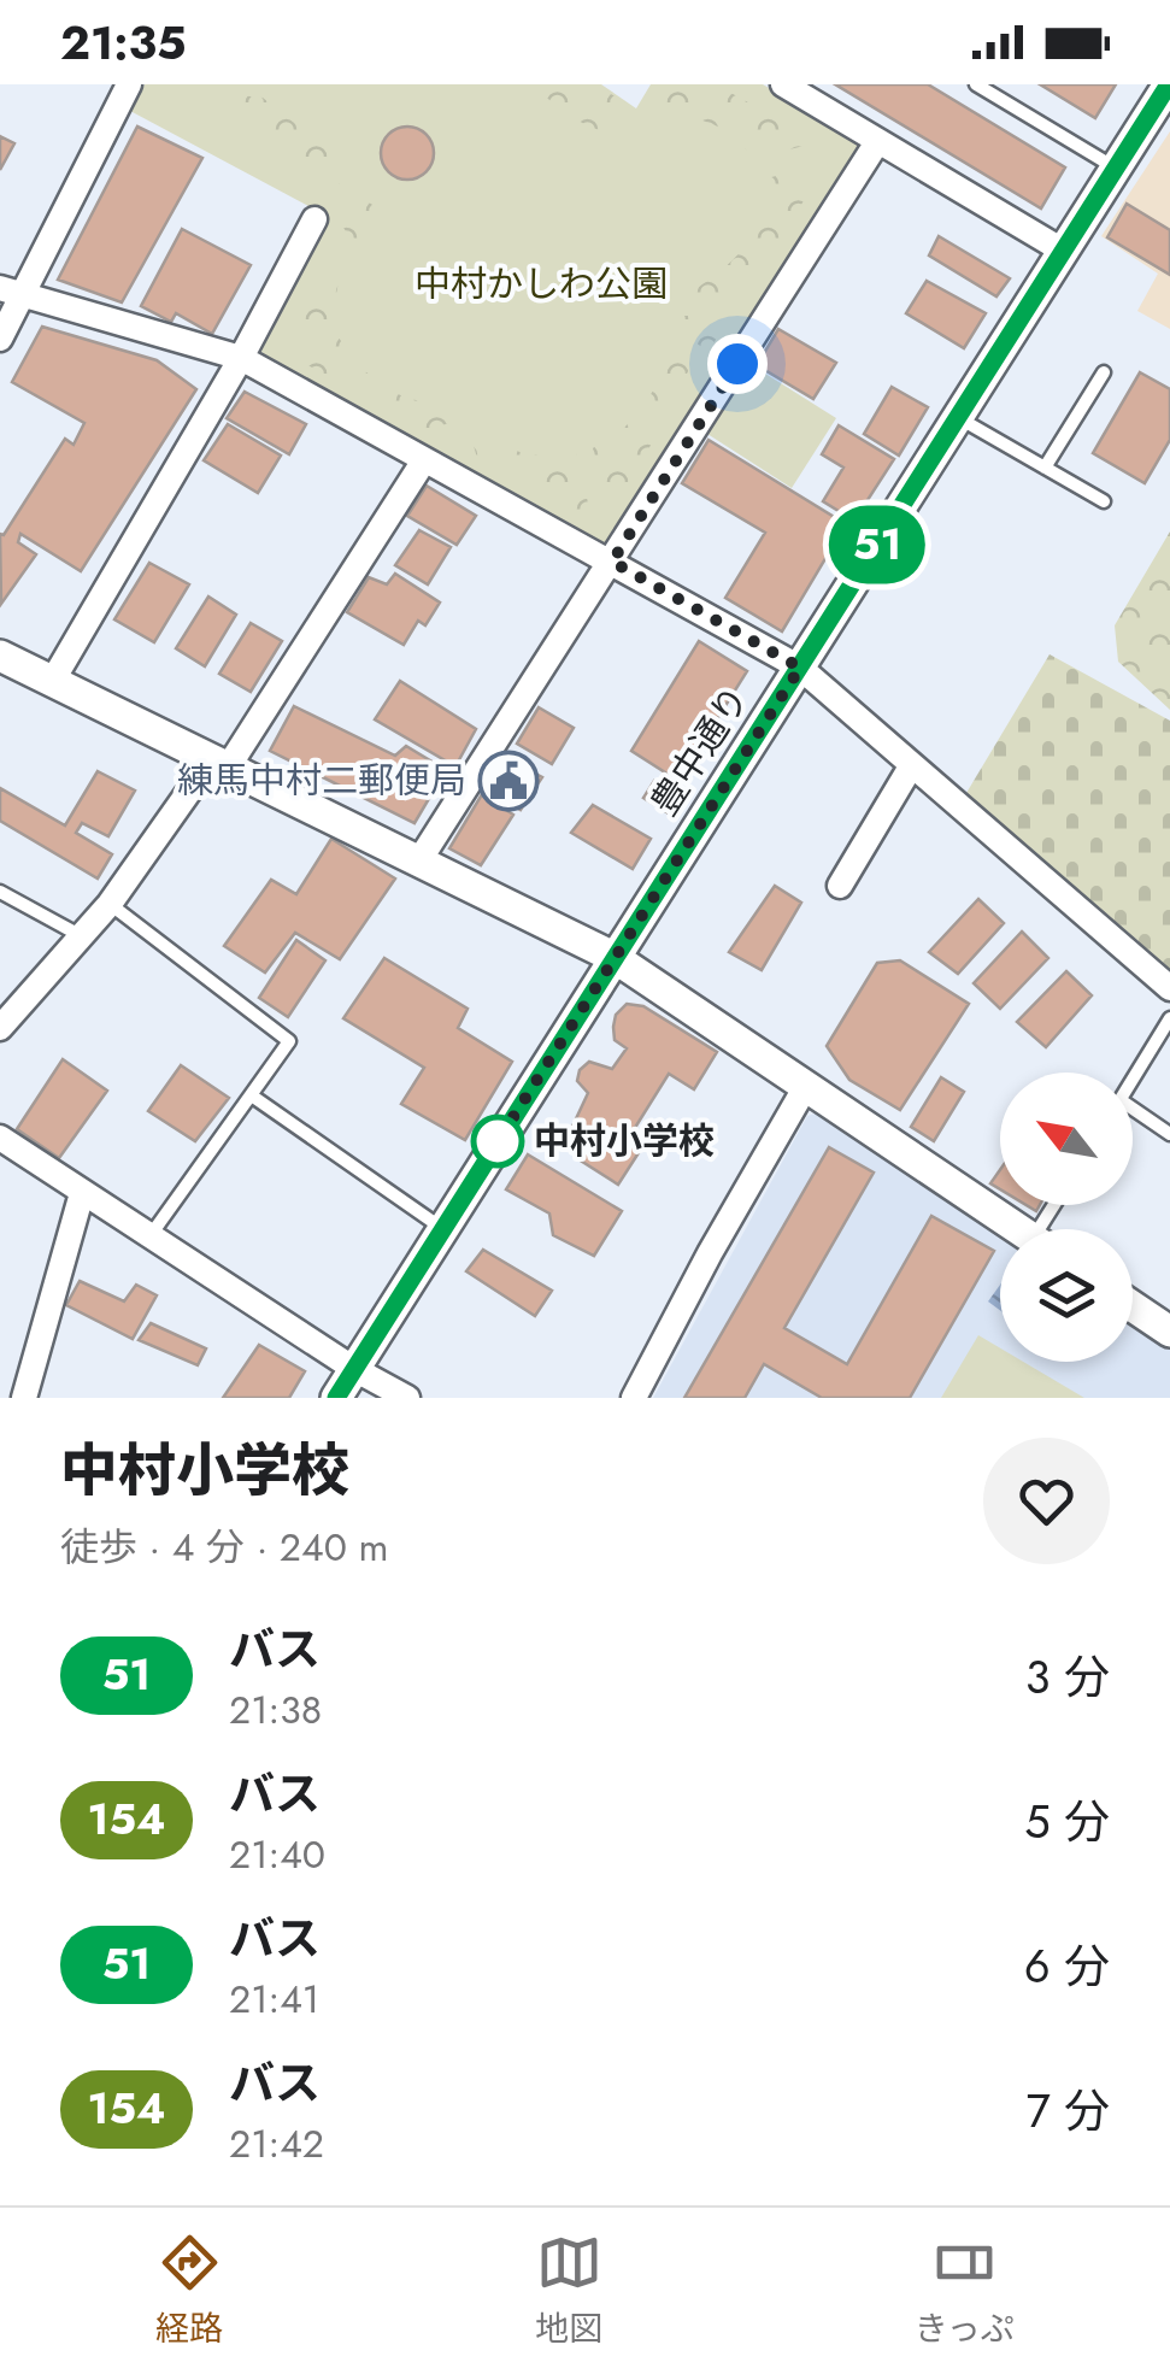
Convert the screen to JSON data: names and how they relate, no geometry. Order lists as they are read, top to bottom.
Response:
{
  "streets": {
    "street": ["豊中通り"]
  },
  "parks": ["中村かしわ公園"],
  "places": {
    "public building": ["練馬中村二郵便局"],
    "other": ["中村小学校"]
  },
  "lines": ["bus line 51"],
  "north": "top left",
  "page": {
    "status": "21:35",
    "on_map": "51",
    "heading": ["中村小学校", "徒歩 · 4 分 · 240 m"],
    "list": [
      {
        "mark": "51",
        "name": "バス",
        "note": "21:38",
        "value": "3 分"
      },
      {
        "mark": "154",
        "name": "バス",
        "note": "21:40",
        "value": "5 分"
      },
      {
        "mark": "51",
        "name": "バス",
        "note": "21:41",
        "value": "6 分"
      },
      {
        "mark": "154",
        "name": "バス",
        "note": "21:42",
        "value": "7 分"
      }
    ],
    "tabs": ["経路", "地図", "きっぷ"]
  }
}
